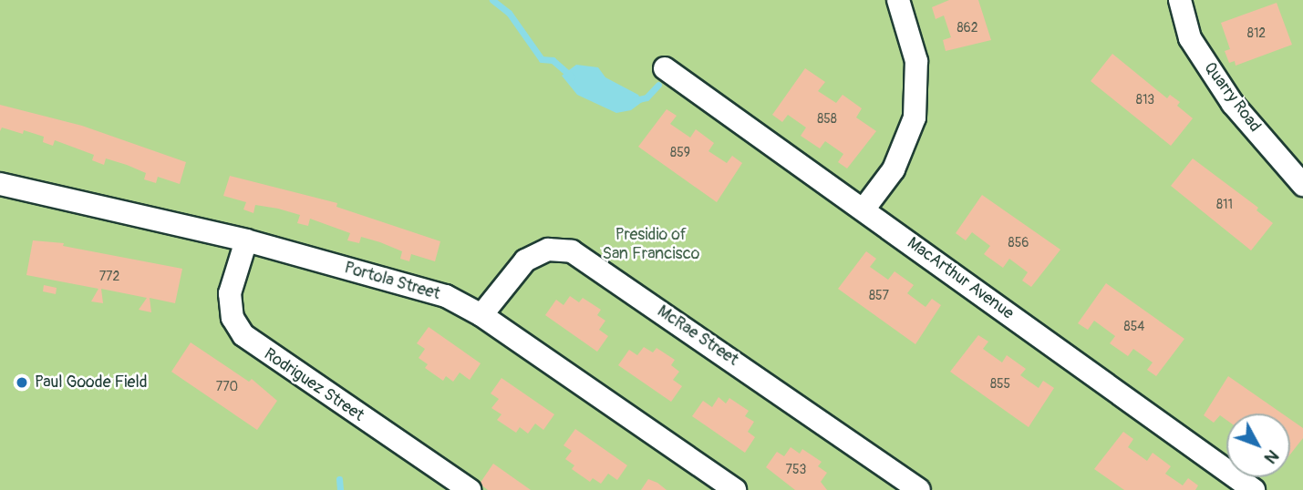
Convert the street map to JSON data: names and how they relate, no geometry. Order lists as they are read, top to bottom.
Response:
{
  "streets": {
    "street": [
      "Quarry Road",
      "MacArthur Avenue",
      "Portola Street",
      "McRae Street",
      "Rodriguez Street"
    ]
  },
  "crossings": [
    ["Portola Street", "McRae Street"],
    ["Portola Street", "Rodriguez Street"]
  ],
  "parks": ["Presidio of San Francisco"],
  "places": ["Paul Goode Field"],
  "house_numbers": [
    "862",
    "812",
    "813",
    "858",
    "859",
    "811",
    "856",
    "772",
    "857",
    "854",
    "855",
    "770",
    "753"
  ],
  "north": "bottom right"
}
